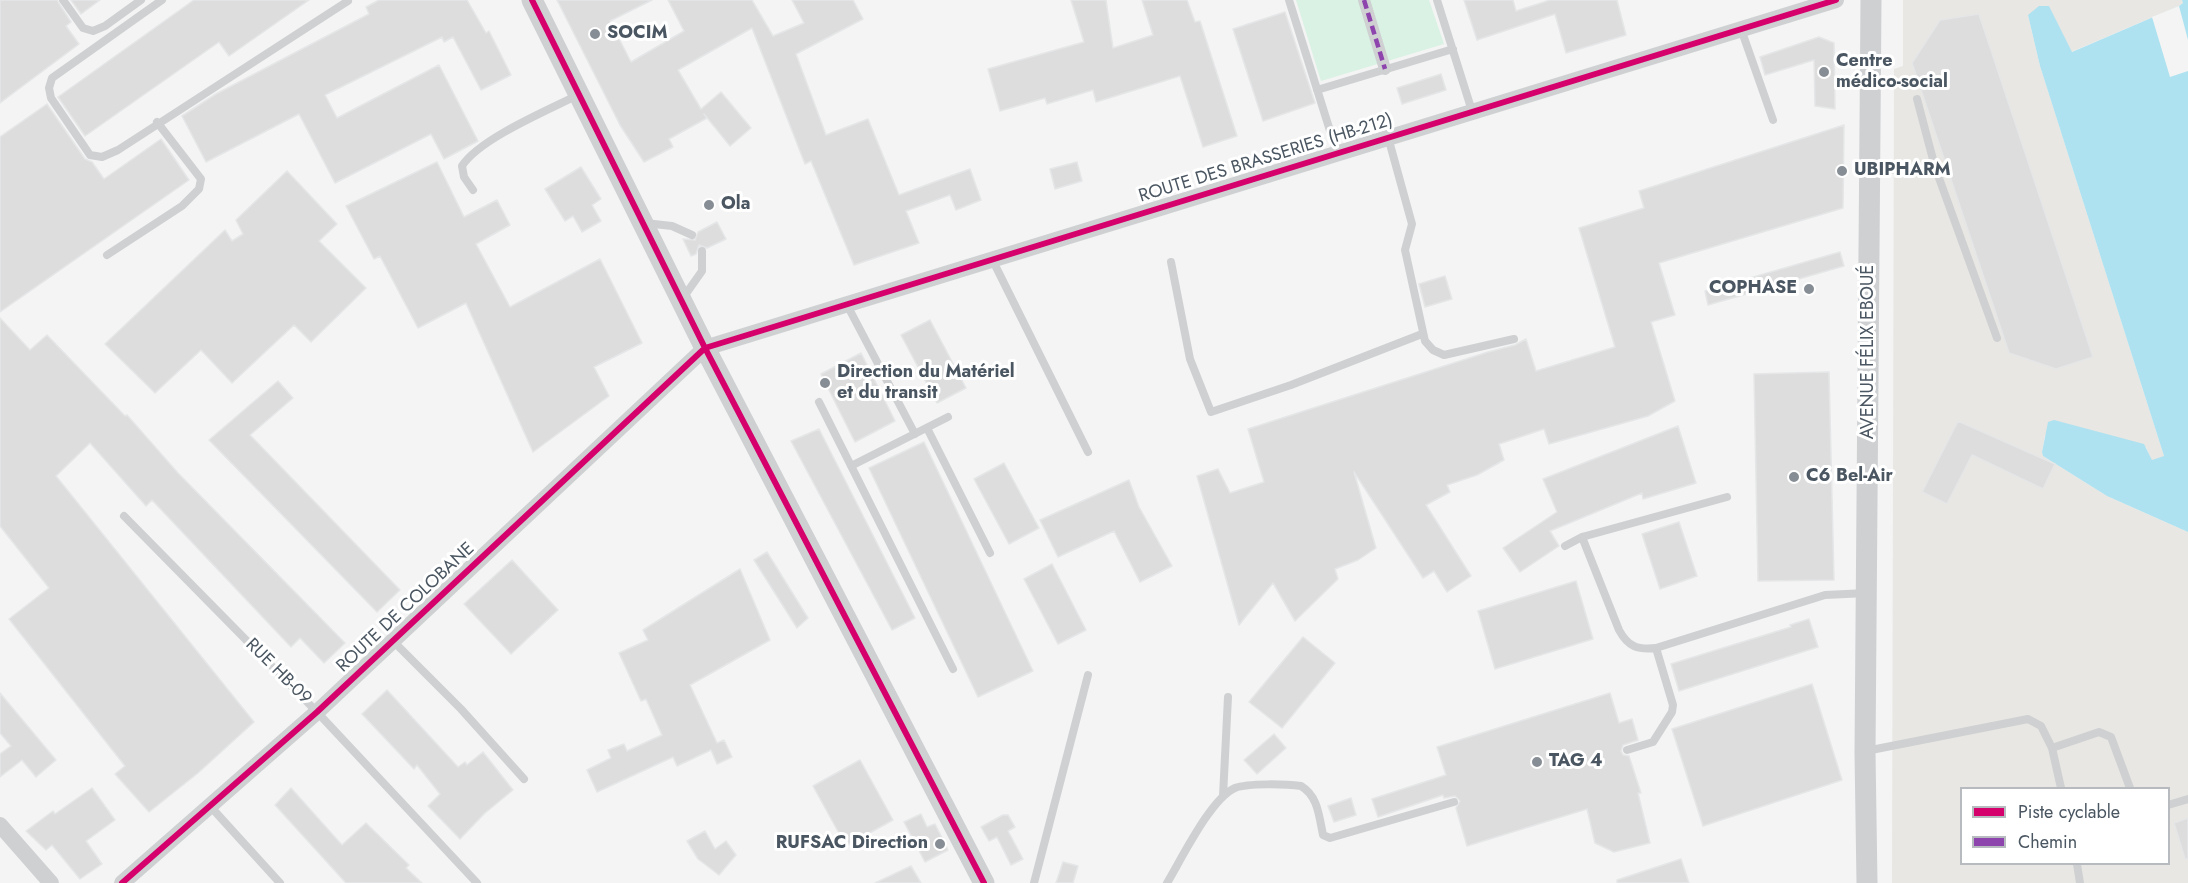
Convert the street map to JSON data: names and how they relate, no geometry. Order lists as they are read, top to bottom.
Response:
{
  "streets": {
    "street": ["ROUTE DES BRASSERIES (HB-212)", "AVENUE FÉLIX EBOUÉ", "ROUTE DE COLOBANE"],
    "lane": ["RUE HB-09"]
  },
  "crossings": [
    ["ROUTE DES BRASSERIES (HB-212)", "ROUTE DE COLOBANE"],
    ["ROUTE DE COLOBANE", "RUE HB-09"]
  ],
  "places": [
    "SOCIM",
    "Centre médico-social",
    "UBIPHARM",
    "Ola",
    "COPHASE",
    "Direction du Matériel et du transit",
    "C6 Bel-Air",
    "TAG 4",
    "RUFSAC Direction"
  ],
  "legend": ["Piste cyclable", "Chemin"]
}
